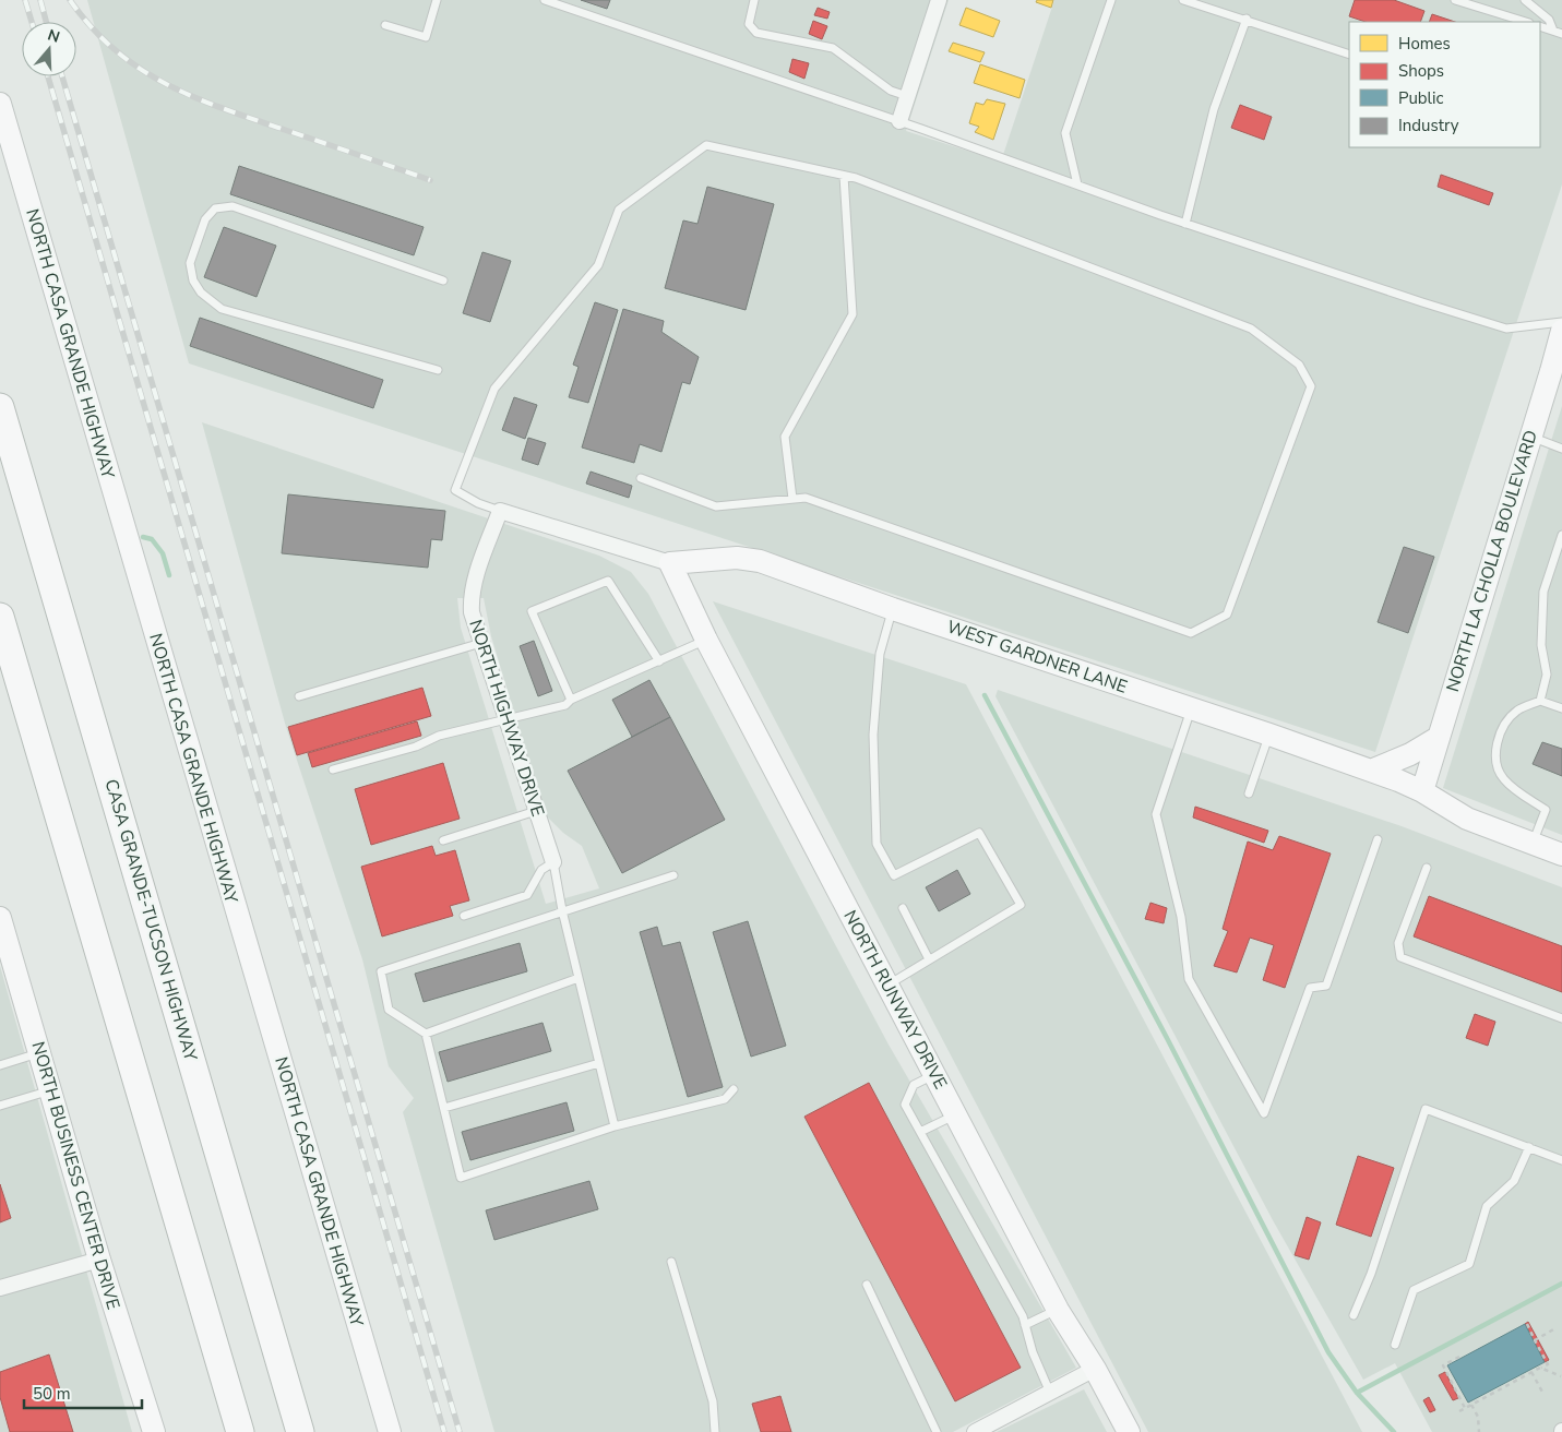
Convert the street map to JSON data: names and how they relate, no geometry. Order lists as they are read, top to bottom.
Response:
{
  "streets": {
    "highway": ["CASA GRANDE-TUCSON HIGHWAY"],
    "street": [
      "NORTH CASA GRANDE HIGHWAY",
      "NORTH LA CHOLLA BOULEVARD",
      "WEST GARDNER LANE",
      "NORTH HIGHWAY DRIVE",
      "NORTH RUNWAY DRIVE",
      "NORTH BUSINESS CENTER DRIVE"
    ]
  },
  "crossings": [
    ["NORTH LA CHOLLA BOULEVARD", "WEST GARDNER LANE"],
    ["WEST GARDNER LANE", "NORTH HIGHWAY DRIVE"],
    ["WEST GARDNER LANE", "NORTH RUNWAY DRIVE"]
  ],
  "legend": [
    "Homes",
    "Shops",
    "Public",
    "Industry"
  ],
  "scale_bar": "50 m",
  "north": "top"
}
